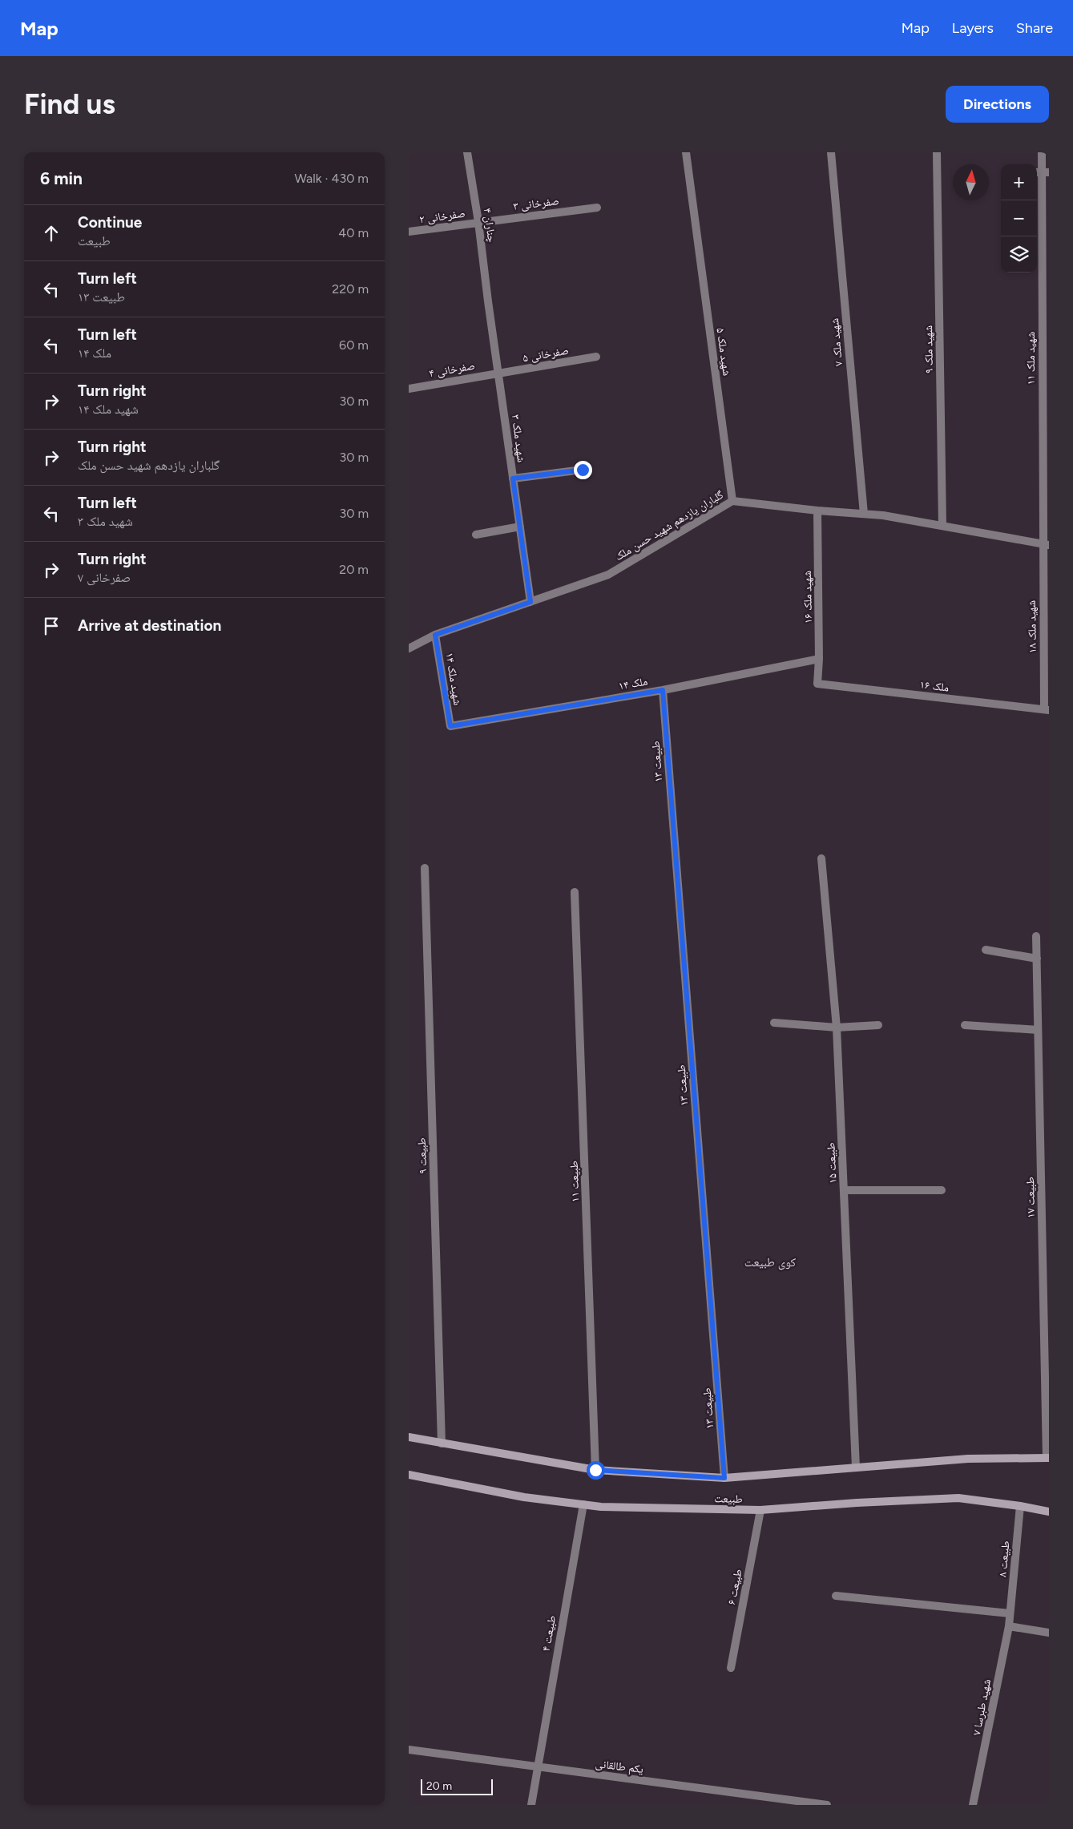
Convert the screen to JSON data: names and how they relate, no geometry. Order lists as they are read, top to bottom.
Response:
{
  "streets": {
    "street": [
      "صفرخانی ۳",
      "صفرخانی ۲",
      "۴ چناران",
      "شهید ملک ۷",
      "شهید ملک ۹",
      "شهید ملک ۵",
      "صفرخانی ۵",
      "شهید ملک ۱۱",
      "صفرخانی ۴",
      "۳ شهید ملک",
      "گلباران یازدهم شهید حسن ملک",
      "شهید ملک ۱۶",
      "شهید ملک ۱۸",
      "۱۴ شهید ملک",
      "ملک ۱۴",
      "ملک ۱۶",
      "طبیعت ۱۳",
      "طبیعت ۹",
      "طبیعت ۱۵",
      "طبیعت ۱۱",
      "طبیعت ۱۷",
      "طبیعت",
      "۸ طبیعت",
      "۶ طبیعت",
      "۴ طبیعت",
      "۷ شهید طبرسا",
      "یکم طالقانی"
    ]
  },
  "crossings": [
    ["صفرخانی ۳", "صفرخانی ۲"],
    ["صفرخانی ۳", "۴ چناران"],
    ["صفرخانی ۲", "۴ چناران"],
    ["۴ چناران", "۳ شهید ملک"],
    ["شهید ملک ۷", "گلباران یازدهم شهید حسن ملک"],
    ["شهید ملک ۹", "گلباران یازدهم شهید حسن ملک"],
    ["شهید ملک ۵", "گلباران یازدهم شهید حسن ملک"],
    ["صفرخانی ۵", "صفرخانی ۴"],
    ["صفرخانی ۵", "۳ شهید ملک"],
    ["شهید ملک ۱۱", "گلباران یازدهم شهید حسن ملک"],
    ["شهید ملک ۱۱", "شهید ملک ۱۸"],
    ["صفرخانی ۴", "۳ شهید ملک"],
    ["۳ شهید ملک", "گلباران یازدهم شهید حسن ملک"],
    ["گلباران یازدهم شهید حسن ملک", "شهید ملک ۱۶"],
    ["گلباران یازدهم شهید حسن ملک", "شهید ملک ۱۸"],
    ["گلباران یازدهم شهید حسن ملک", "۱۴ شهید ملک"],
    ["شهید ملک ۱۶", "ملک ۱۴"],
    ["شهید ملک ۱۶", "ملک ۱۶"],
    ["شهید ملک ۱۸", "ملک ۱۶"],
    ["۱۴ شهید ملک", "ملک ۱۴"],
    ["ملک ۱۴", "طبیعت ۱۳"],
    ["طبیعت ۱۳", "طبیعت"],
    ["طبیعت ۹", "طبیعت"],
    ["طبیعت ۱۵", "طبیعت"],
    ["طبیعت ۱۱", "طبیعت"],
    ["طبیعت ۱۷", "طبیعت"],
    ["طبیعت", "۸ طبیعت"],
    ["طبیعت", "۶ طبیعت"],
    ["طبیعت", "۴ طبیعت"],
    ["۸ طبیعت", "۷ شهید طبرسا"],
    ["۴ طبیعت", "یکم طالقانی"]
  ],
  "districts": ["کوی طبیعت"],
  "scale_bar": "20 m",
  "north": "top",
  "page": {
    "header": "Map",
    "nav": ["Map", "Layers", "Share"],
    "buttons": "Directions",
    "title": "Find us",
    "heading": ["6 min", "Walk · 430 m"],
    "map_buttons": ["+", "−"],
    "list": [
      ["Continue", "طبیعت", "40 m"],
      ["Turn left", "طبیعت ۱۳", "220 m"],
      ["Turn left", "ملک ۱۴", "60 m"],
      ["Turn right", "۱۴ شهید ملک", "30 m"],
      ["Turn right", "گلباران یازدهم شهید حسن ملک", "30 m"],
      ["Turn left", "۳ شهید ملک", "30 m"],
      ["Turn right", "صفرخانی ۷", "20 m"],
      "Arrive at destination"
    ],
    "scale": "20 m"
  }
}
